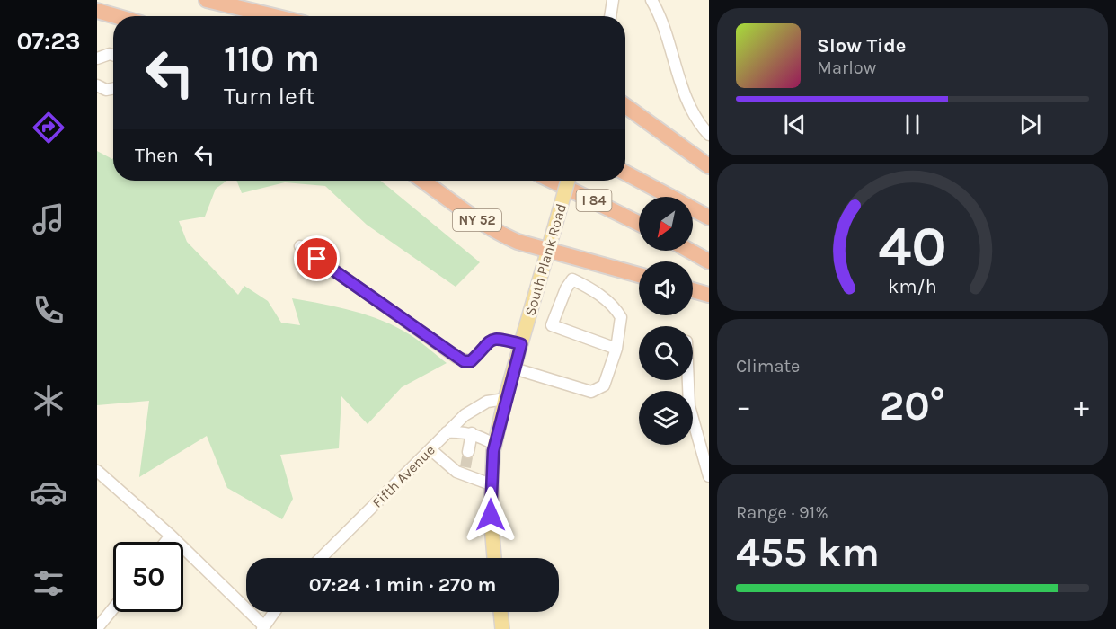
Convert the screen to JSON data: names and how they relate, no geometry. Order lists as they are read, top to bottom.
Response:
{
  "streets": {
    "highway": ["I 84", "NY 52"],
    "main road": ["South Plank Road"],
    "street": ["Fifth Avenue"]
  },
  "crossings": [
    ["NY 52", "South Plank Road"],
    ["South Plank Road", "Fifth Avenue"]
  ],
  "north": "bottom left",
  "page": {
    "tabs": "07:23",
    "turn": ["110 m", "Turn left"],
    "song": ["Slow Tide", "Marlow"],
    "then": "Then",
    "tile": [
      "Climate",
      ["Range · 91%", "455 km"]
    ],
    "heat": ["−", "20°", "+"],
    "limit": "50",
    "trip": "07:24 · 1 min · 270 m",
    "gauge": ["40", "km/h"]
  }
}
